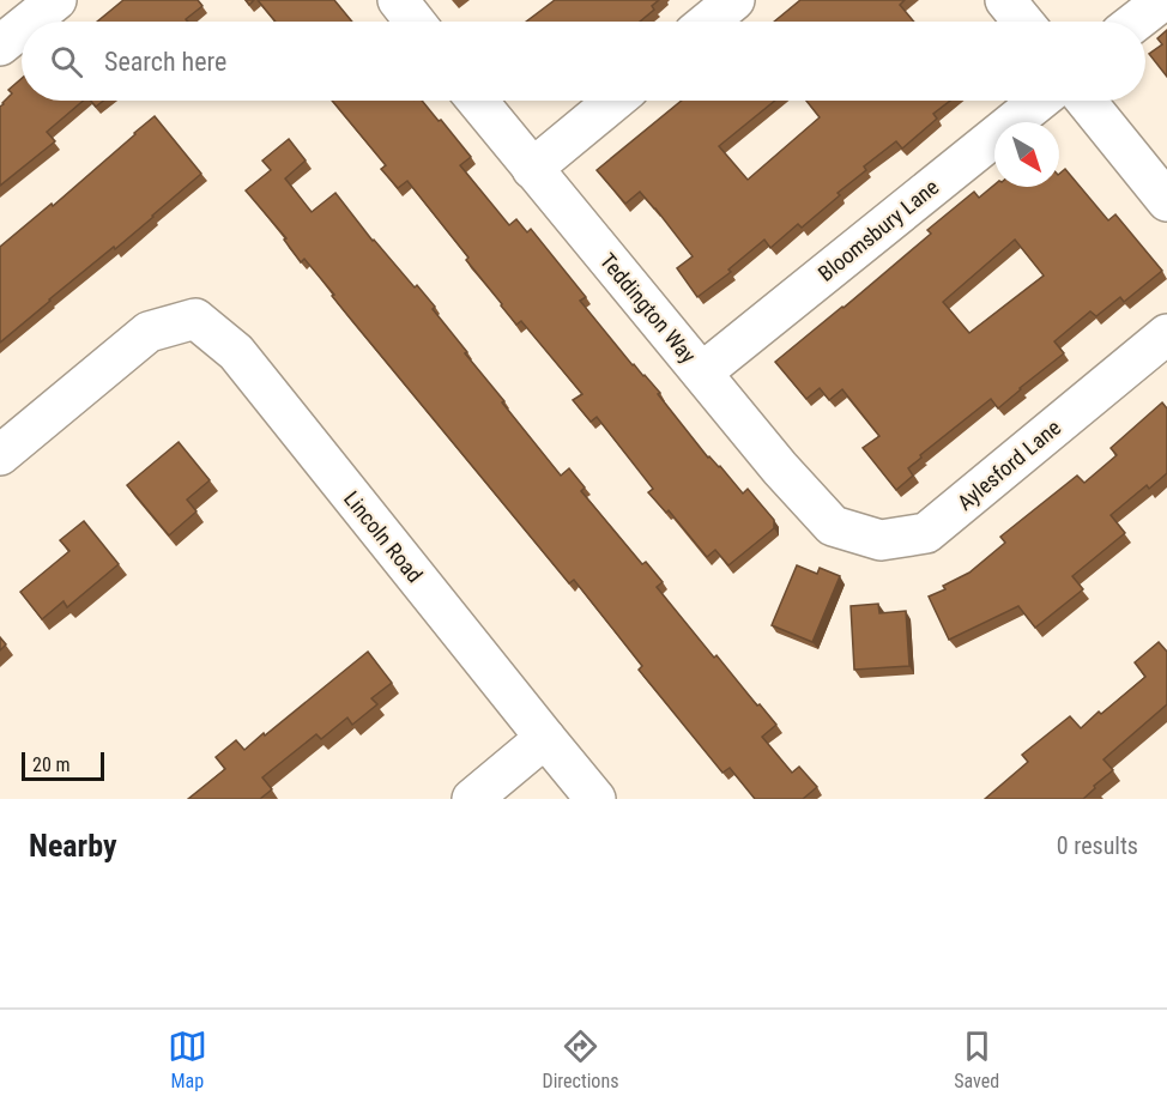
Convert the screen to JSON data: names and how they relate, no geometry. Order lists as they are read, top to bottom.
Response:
{
  "streets": {
    "street": [
      "Bloomsbury Lane",
      "Teddington Way",
      "Aylesford Lane",
      "Lincoln Road"
    ]
  },
  "crossings": [
    ["Bloomsbury Lane", "Teddington Way"],
    ["Teddington Way", "Aylesford Lane"]
  ],
  "scale_bar": "20 m",
  "north": "bottom right",
  "page": {
    "search": "Search here",
    "scale": "20 m",
    "heading": ["Nearby", "0 results"],
    "nav": ["Map", "Directions", "Saved"]
  }
}
